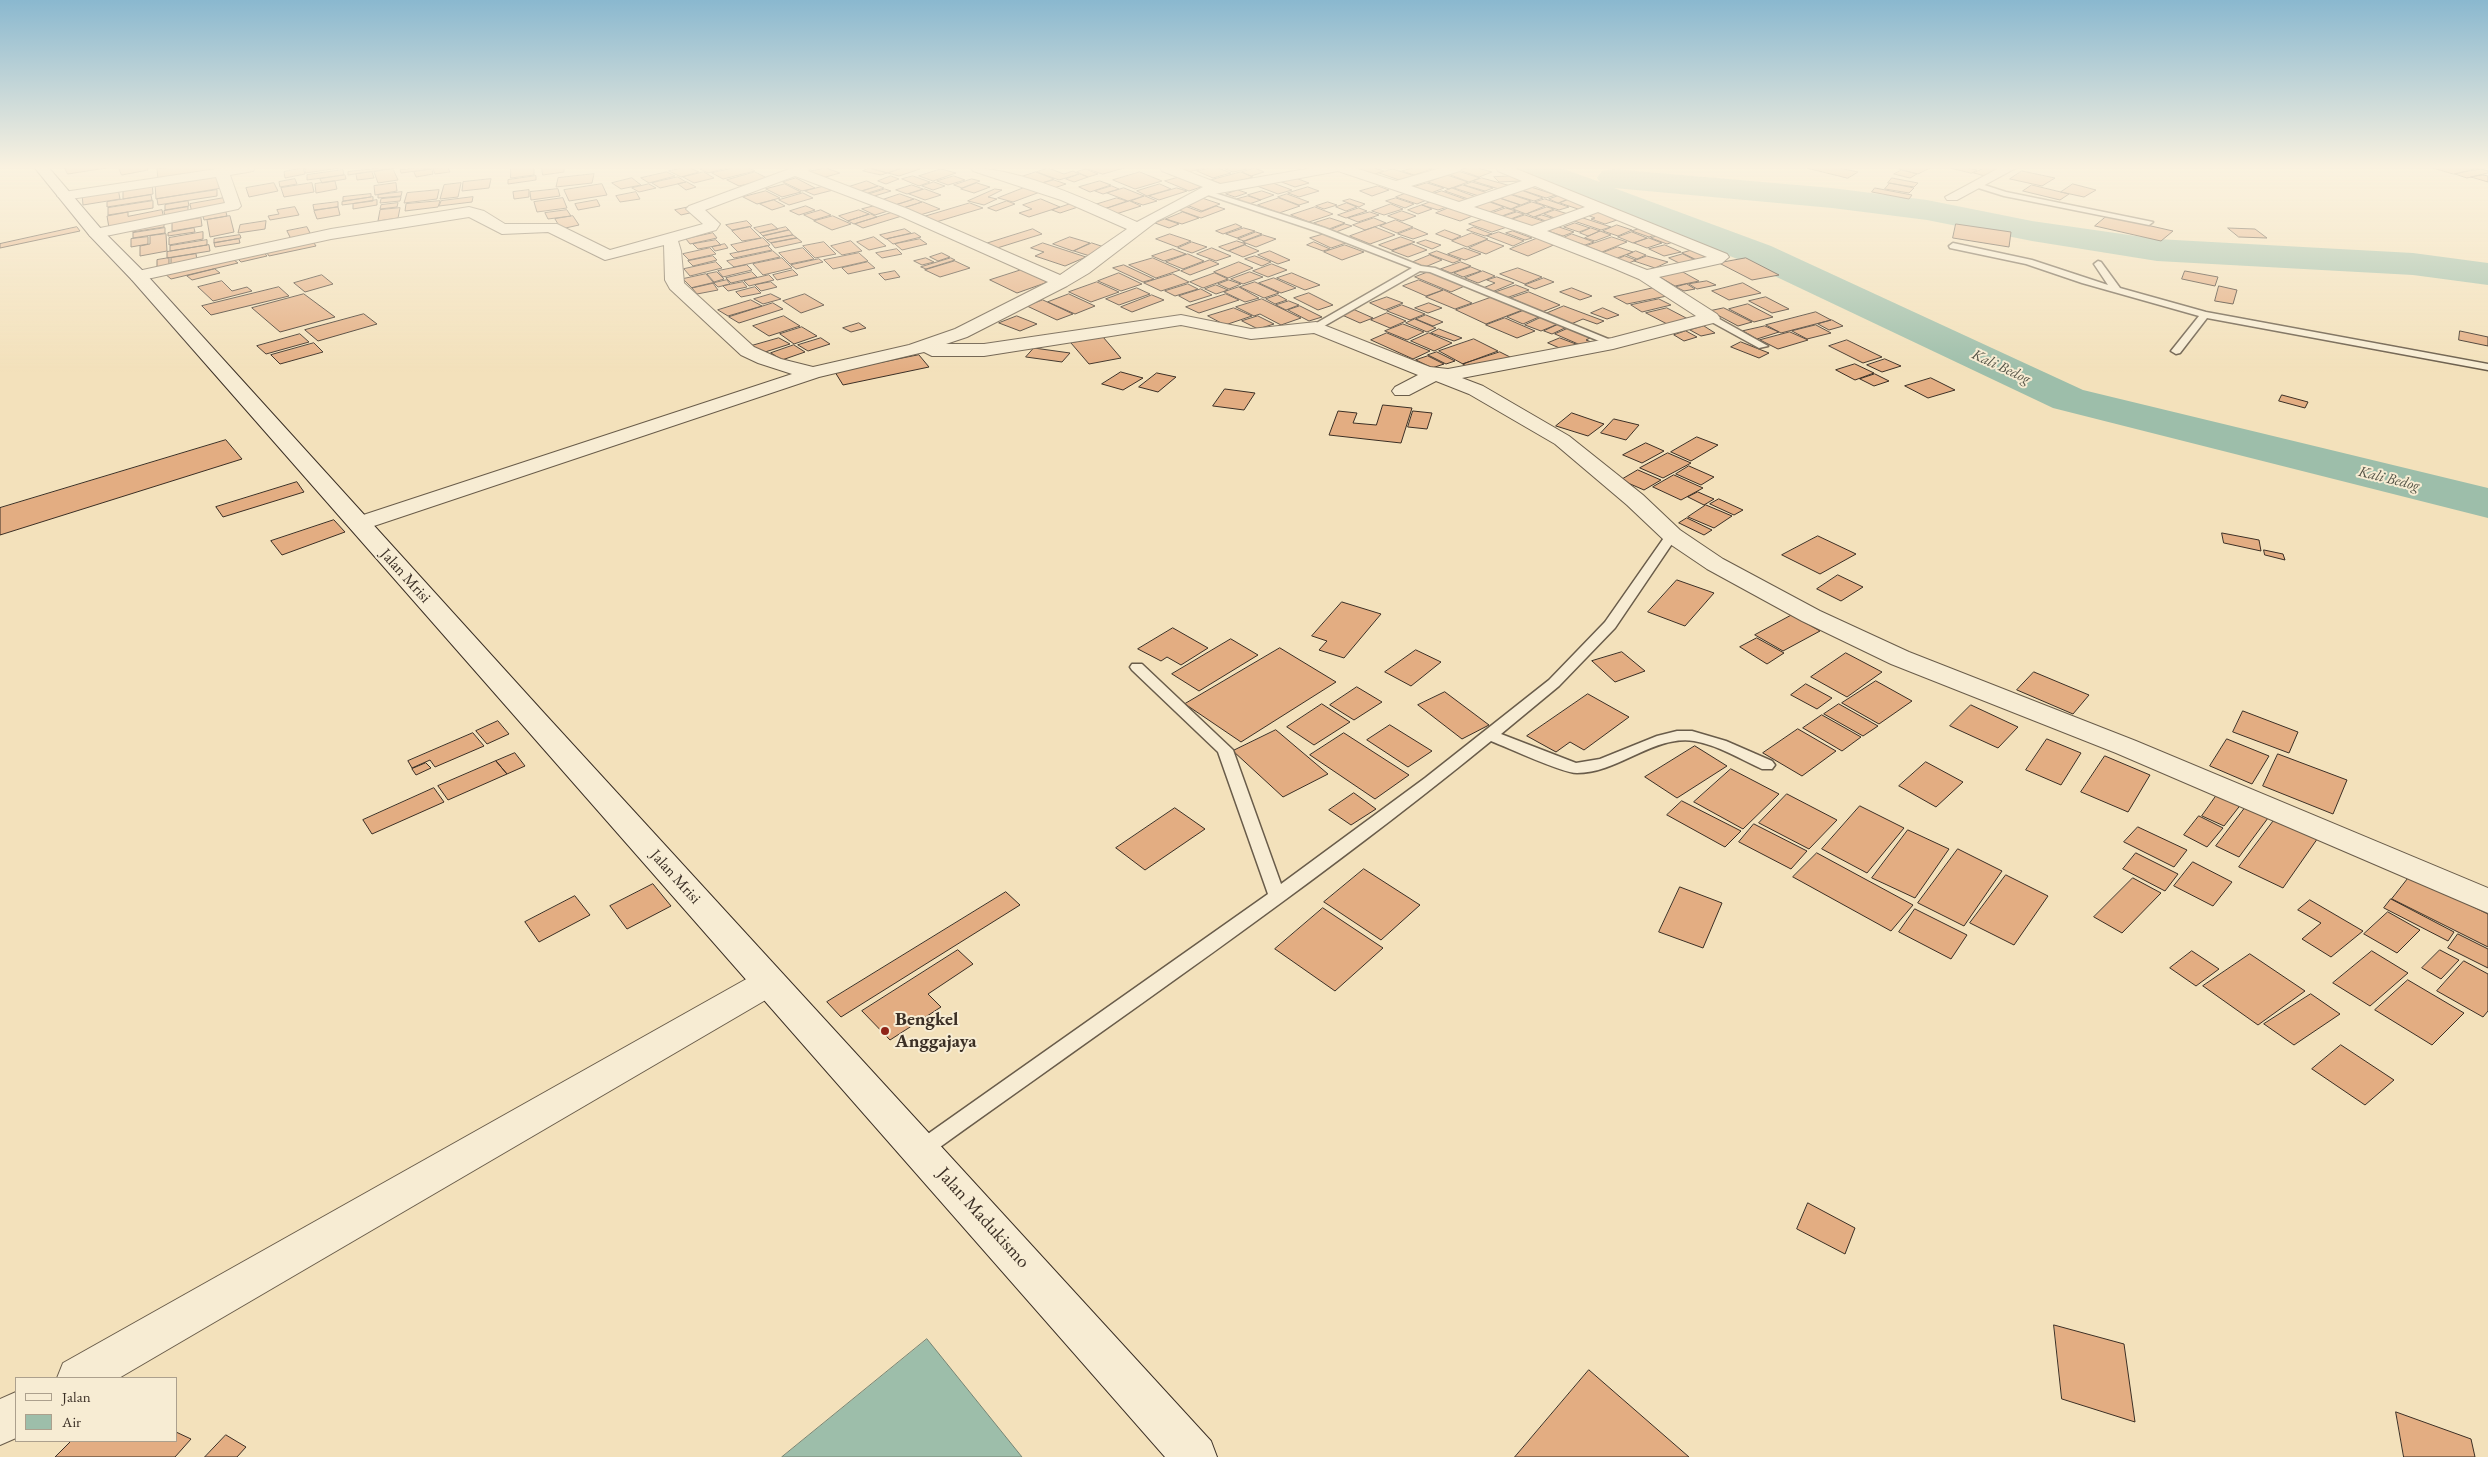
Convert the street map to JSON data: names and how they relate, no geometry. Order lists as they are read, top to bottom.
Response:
{
  "streets": {
    "street": ["Jalan Mrisi", "Jalan Madukismo"]
  },
  "crossings": [
    ["Jalan Mrisi", "Jalan Madukismo"]
  ],
  "water": ["Kali Bedog"],
  "places": ["Bengkel Anggajaya"],
  "legend": ["Jalan", "Air"]
}
